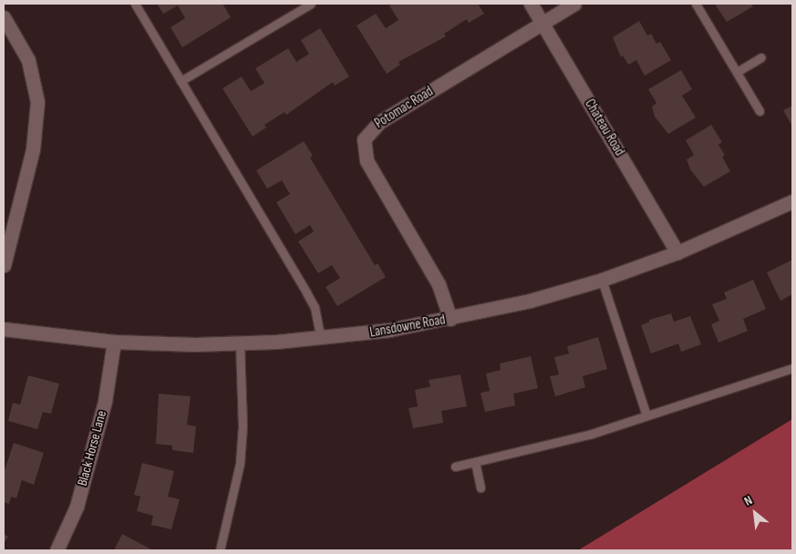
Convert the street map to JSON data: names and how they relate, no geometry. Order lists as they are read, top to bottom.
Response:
{
  "streets": {
    "street": [
      "Potomac Road",
      "Chateau Road",
      "Lansdowne Road",
      "Black Horse Lane"
    ]
  },
  "crossings": [
    ["Potomac Road", "Chateau Road"],
    ["Potomac Road", "Lansdowne Road"],
    ["Chateau Road", "Lansdowne Road"],
    ["Lansdowne Road", "Black Horse Lane"]
  ],
  "north": "top left"
}
